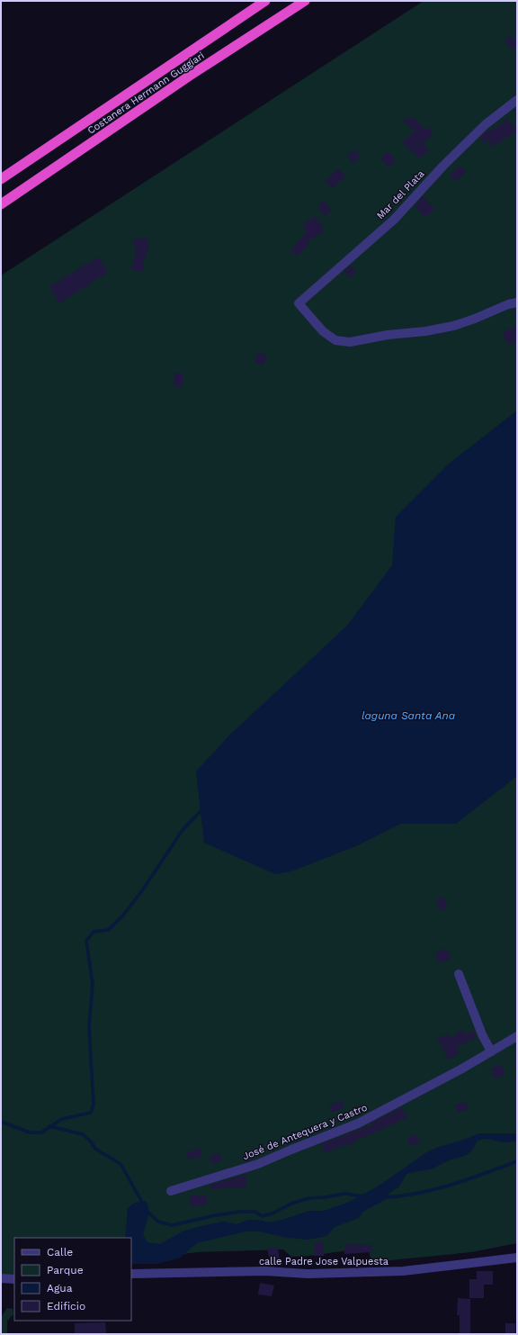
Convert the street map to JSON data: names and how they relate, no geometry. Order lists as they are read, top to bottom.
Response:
{
  "streets": {
    "highway": ["Costanera Hermann Guggiari"],
    "street": ["Mar del Plata", "José de Antequera y Castro", "calle Padre Jose Valpuesta"]
  },
  "water": ["laguna Santa Ana"],
  "legend": [
    "Calle",
    "Parque",
    "Agua",
    "Edificio"
  ]
}
